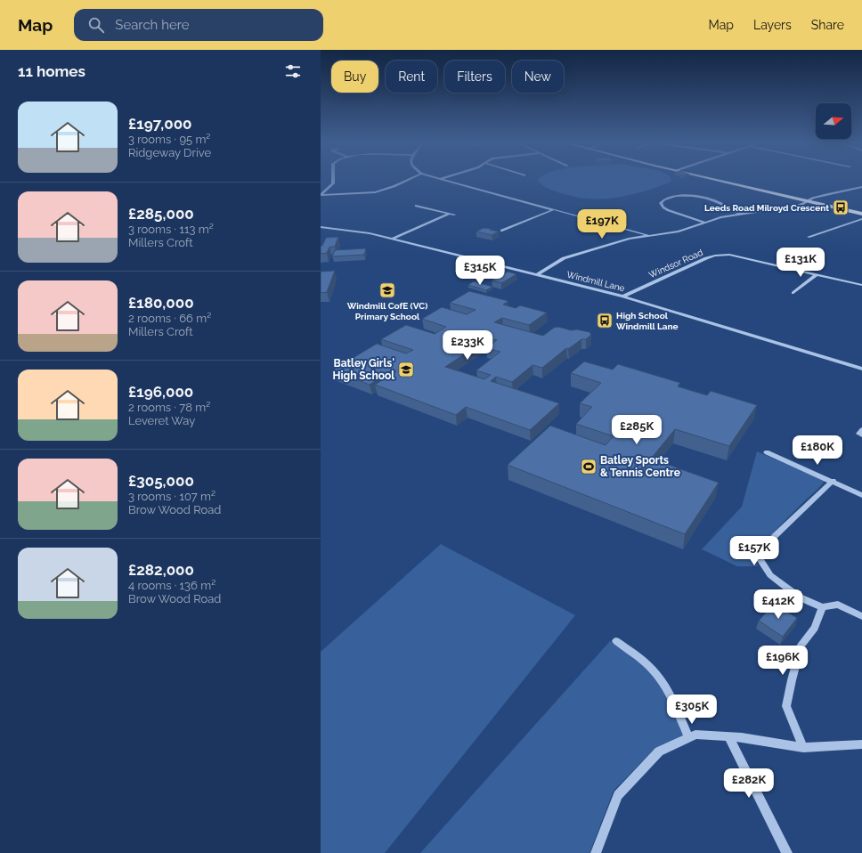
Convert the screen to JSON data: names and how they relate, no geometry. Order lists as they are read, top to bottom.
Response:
{
  "streets": {
    "street": ["Windsor Road", "Windmill Lane"]
  },
  "crossings": [
    ["Windsor Road", "Windmill Lane"]
  ],
  "places": {
    "bus stop": ["Leeds Road Milroyd Crescent", "High School Windmill Lane"],
    "school or university": ["Windmill CofE (VC) Primary School", "Batley Girls' High School"],
    "sports": ["Batley Sports & Tennis Centre"]
  },
  "north": "right",
  "page": {
    "header": "Map",
    "search": "Search here",
    "nav": ["Map", "Layers", "Share"],
    "heading": "11 homes",
    "chip": [
      "Buy",
      "Rent",
      "Filters",
      "New"
    ],
    "list": [
      {
        "name": "£197,000",
        "note": "3 rooms · 95 m² · Ridgeway Drive"
      },
      {
        "name": "£285,000",
        "note": "3 rooms · 113 m² · Millers Croft"
      },
      {
        "name": "£180,000",
        "note": "2 rooms · 66 m² · Millers Croft"
      },
      {
        "name": "£196,000",
        "note": "2 rooms · 78 m² · Leveret Way"
      },
      {
        "name": "£305,000",
        "note": "3 rooms · 107 m² · Brow Wood Road"
      },
      {
        "name": "£282,000",
        "note": "4 rooms · 136 m² · Brow Wood Road"
      }
    ],
    "price": [
      "£197K",
      "£131K",
      "£315K",
      "£233K",
      "£285K",
      "£180K",
      "£157K",
      "£412K",
      "£196K",
      "£305K",
      "£282K"
    ]
  }
}
